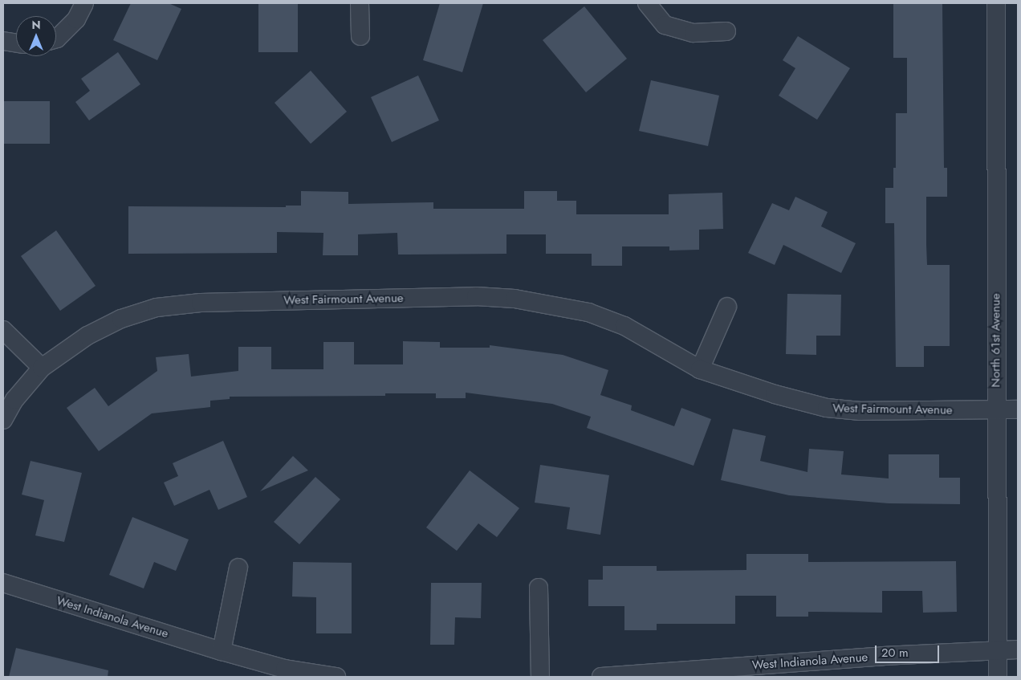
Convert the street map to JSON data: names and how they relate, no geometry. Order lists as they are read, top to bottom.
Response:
{
  "streets": {
    "street": ["West Fairmount Avenue", "North 61st Avenue", "West Indianola Avenue"]
  },
  "crossings": [
    ["West Fairmount Avenue", "North 61st Avenue"],
    ["North 61st Avenue", "West Indianola Avenue"]
  ],
  "scale_bar": "20 m",
  "north": "top"
}
